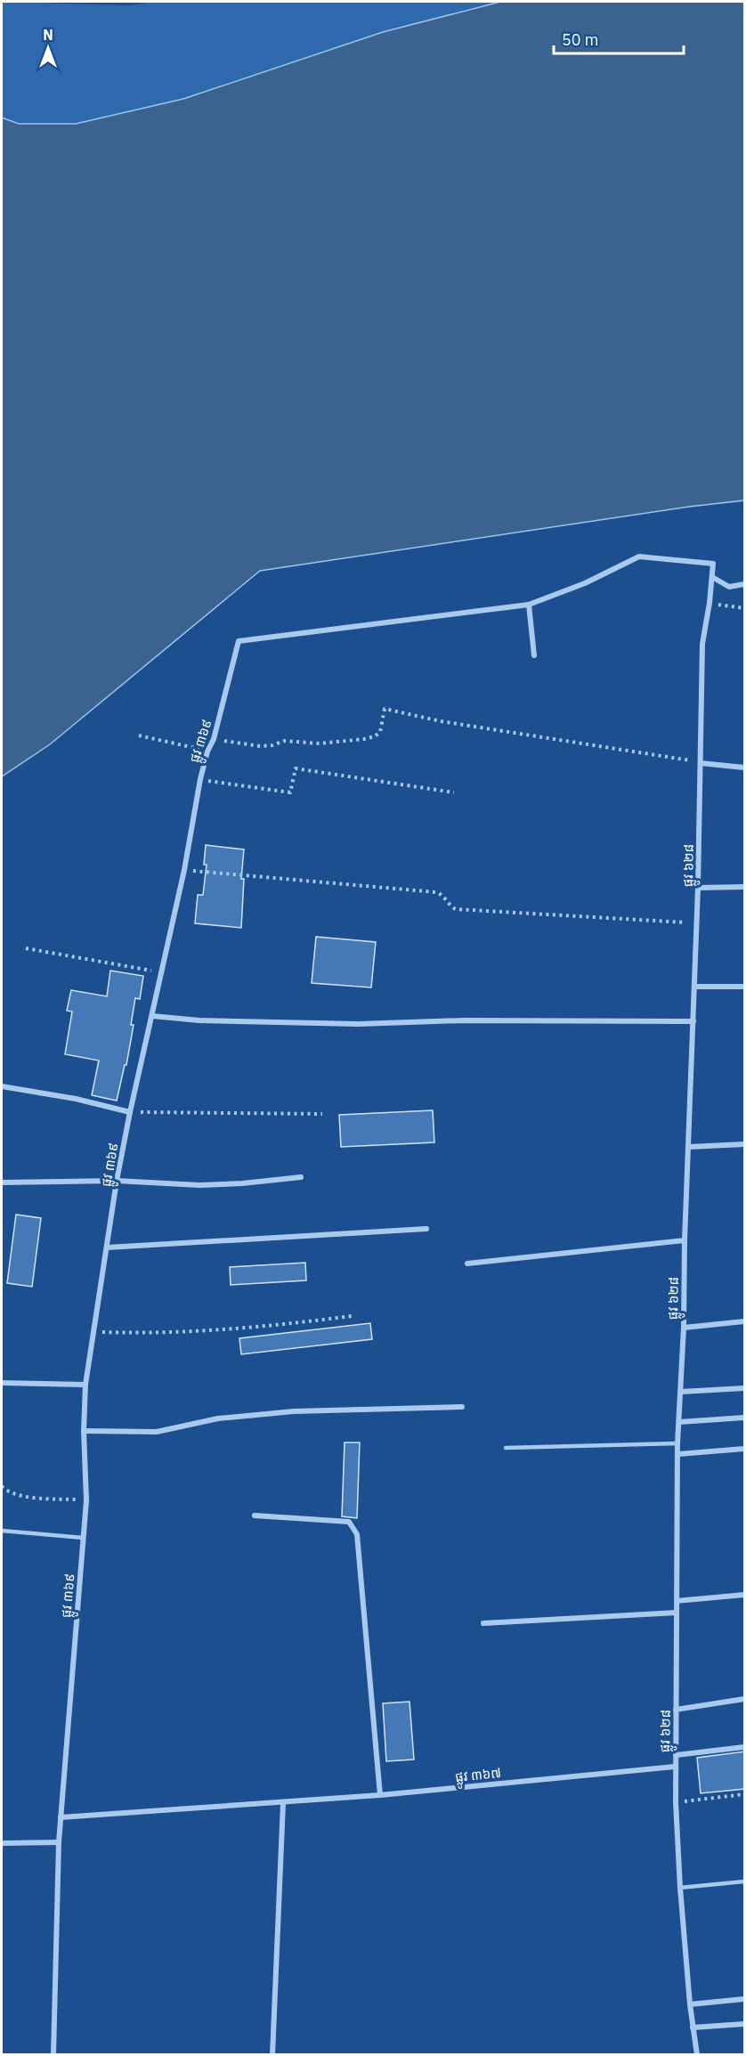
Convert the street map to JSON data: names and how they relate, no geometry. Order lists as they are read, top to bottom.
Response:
{
  "streets": {
    "street": ["ផ្លូវ ៣៦៩", "ផ្លូវ ៦២៨", "ផ្លូវ ៣៦៧"]
  },
  "crossings": [
    ["ផ្លូវ ៣៦៩", "ផ្លូវ ៦២៨"],
    ["ផ្លូវ ៣៦៩", "ផ្លូវ ៣៦៧"],
    ["ផ្លូវ ៦២៨", "ផ្លូវ ៣៦៧"]
  ],
  "scale_bar": "50 m",
  "north": "top"
}
